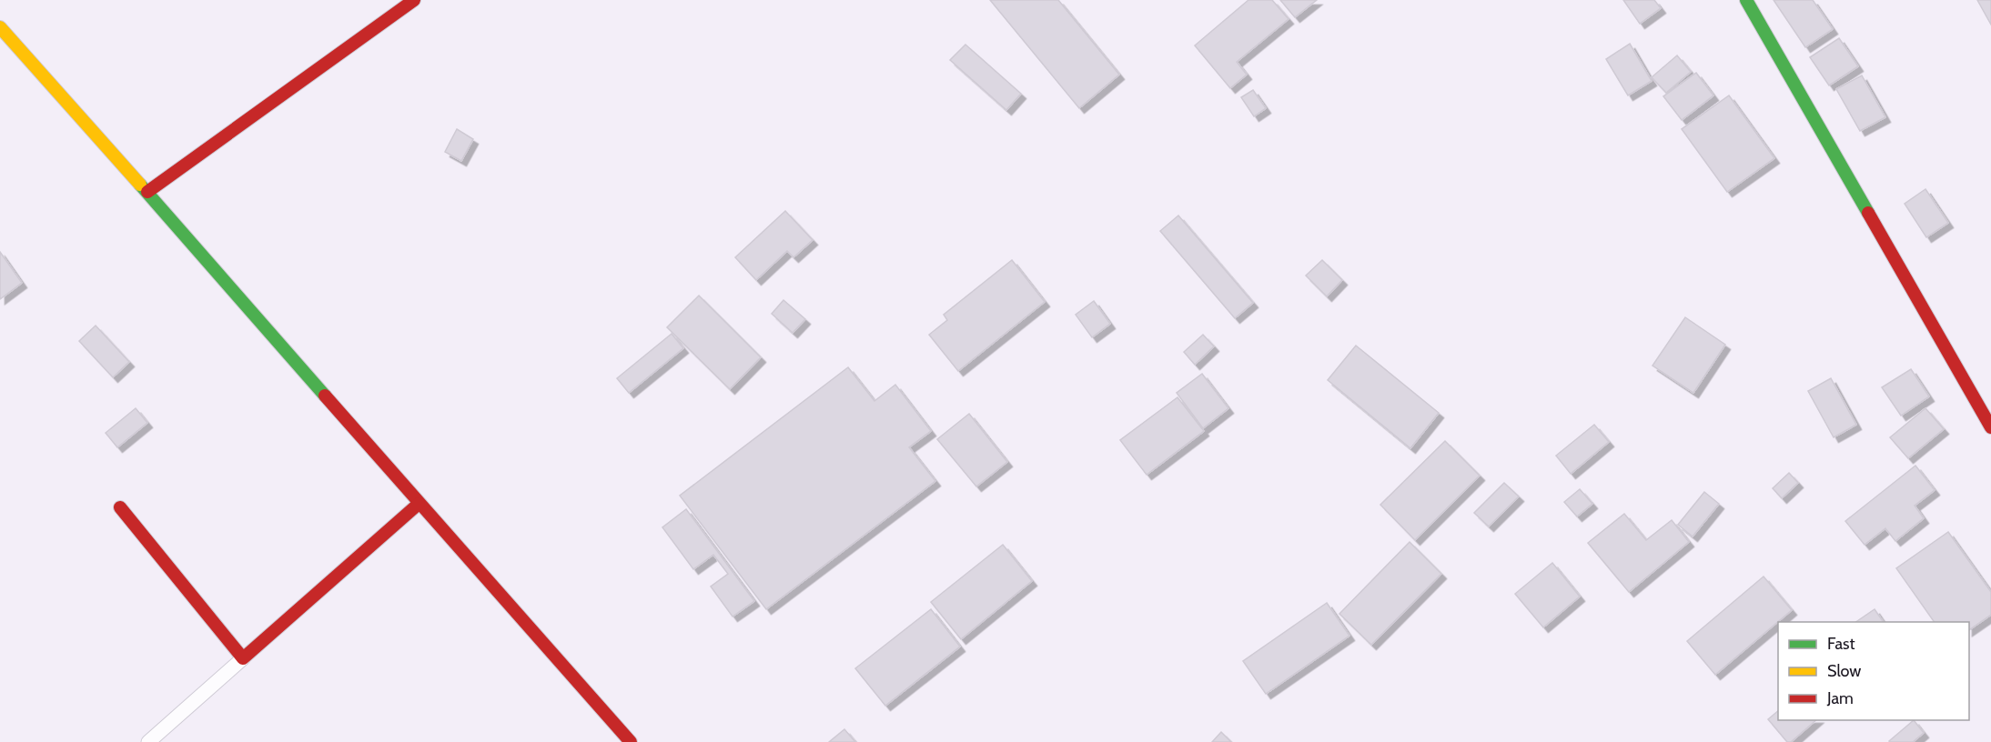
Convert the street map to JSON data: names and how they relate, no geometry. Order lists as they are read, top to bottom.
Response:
{
  "legend": ["Fast", "Slow", "Jam"]
}
